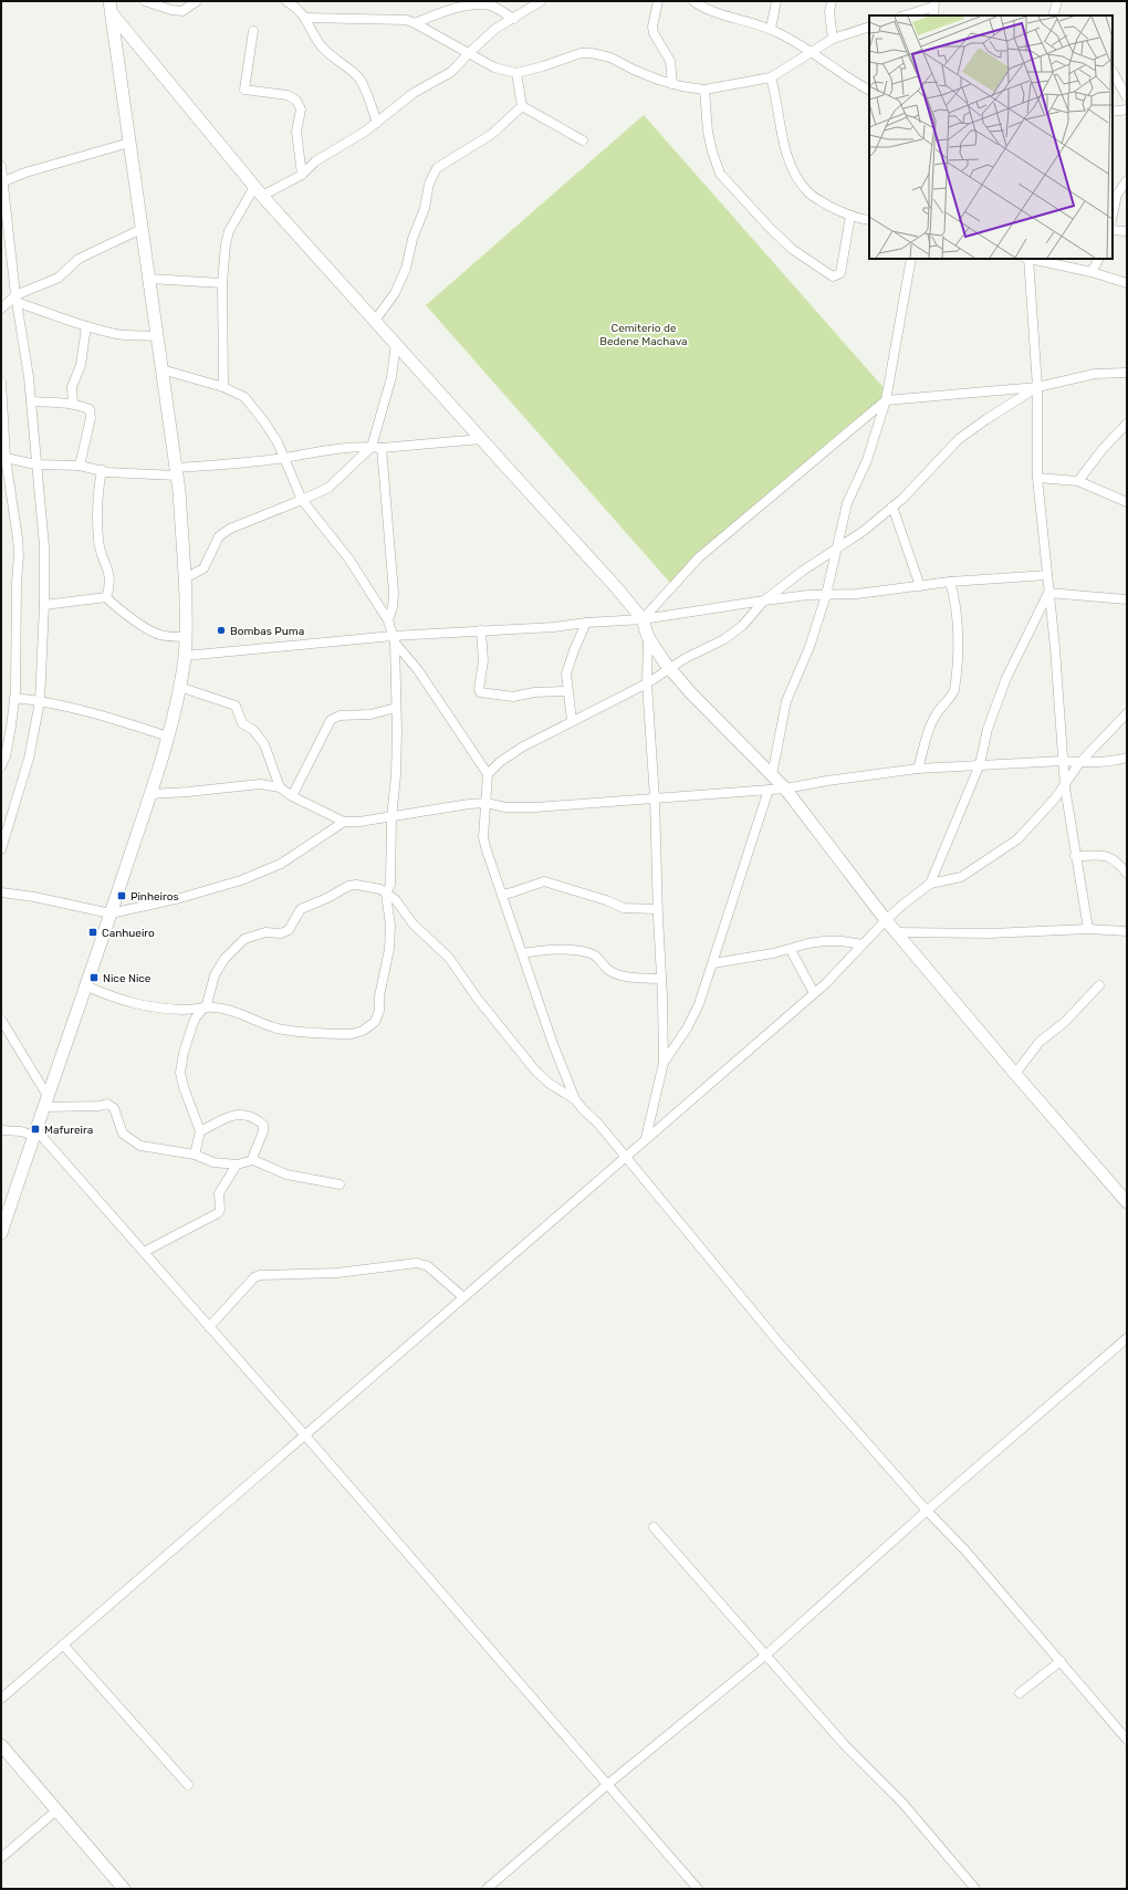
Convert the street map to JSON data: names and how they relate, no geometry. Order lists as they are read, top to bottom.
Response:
{
  "parks": ["Cemiterio de Bedene Machava"],
  "places": {
    "other": ["Bombas Puma"],
    "transit": [
      "Pinheiros",
      "Canhueiro",
      "Nice Nice",
      "Mafureira"
    ]
  }
}
